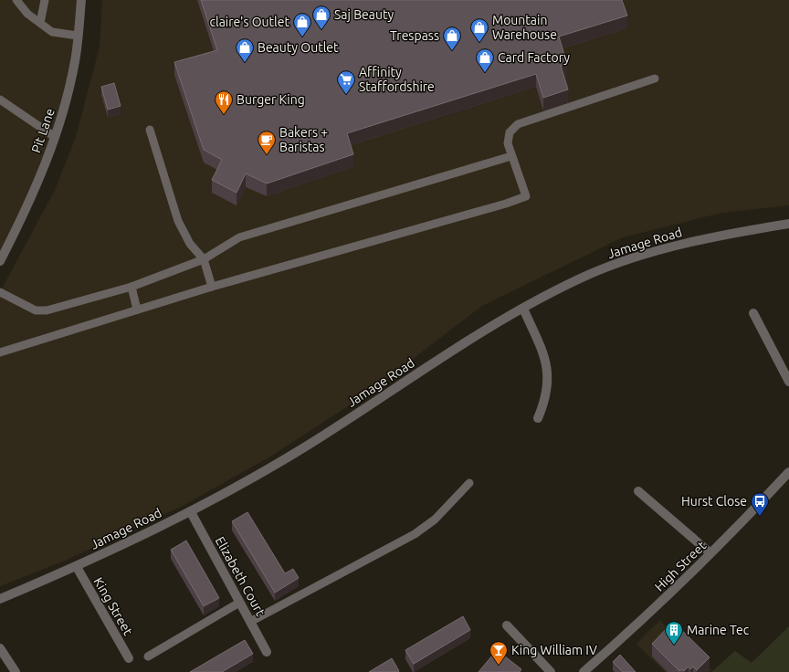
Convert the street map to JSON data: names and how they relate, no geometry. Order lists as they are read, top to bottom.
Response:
{
  "streets": {
    "street": [
      "Pit Lane",
      "Jamage Road",
      "High Street",
      "Elizabeth Court",
      "King Street"
    ]
  },
  "crossings": [
    ["Jamage Road", "Elizabeth Court"],
    ["Jamage Road", "King Street"]
  ],
  "places": {
    "shop": [
      "Saj Beauty",
      "claire's Outlet",
      "Mountain Warehouse",
      "Trespass",
      "Beauty Outlet",
      "Card Factory"
    ],
    "supermarket": ["Affinity Staffordshire"],
    "restaurant": ["Burger King"],
    "cafe": ["Bakers + Baristas"],
    "bus stop": ["Hurst Close"],
    "building": ["Marine Tec"],
    "bar": ["King William IV"]
  }
}
